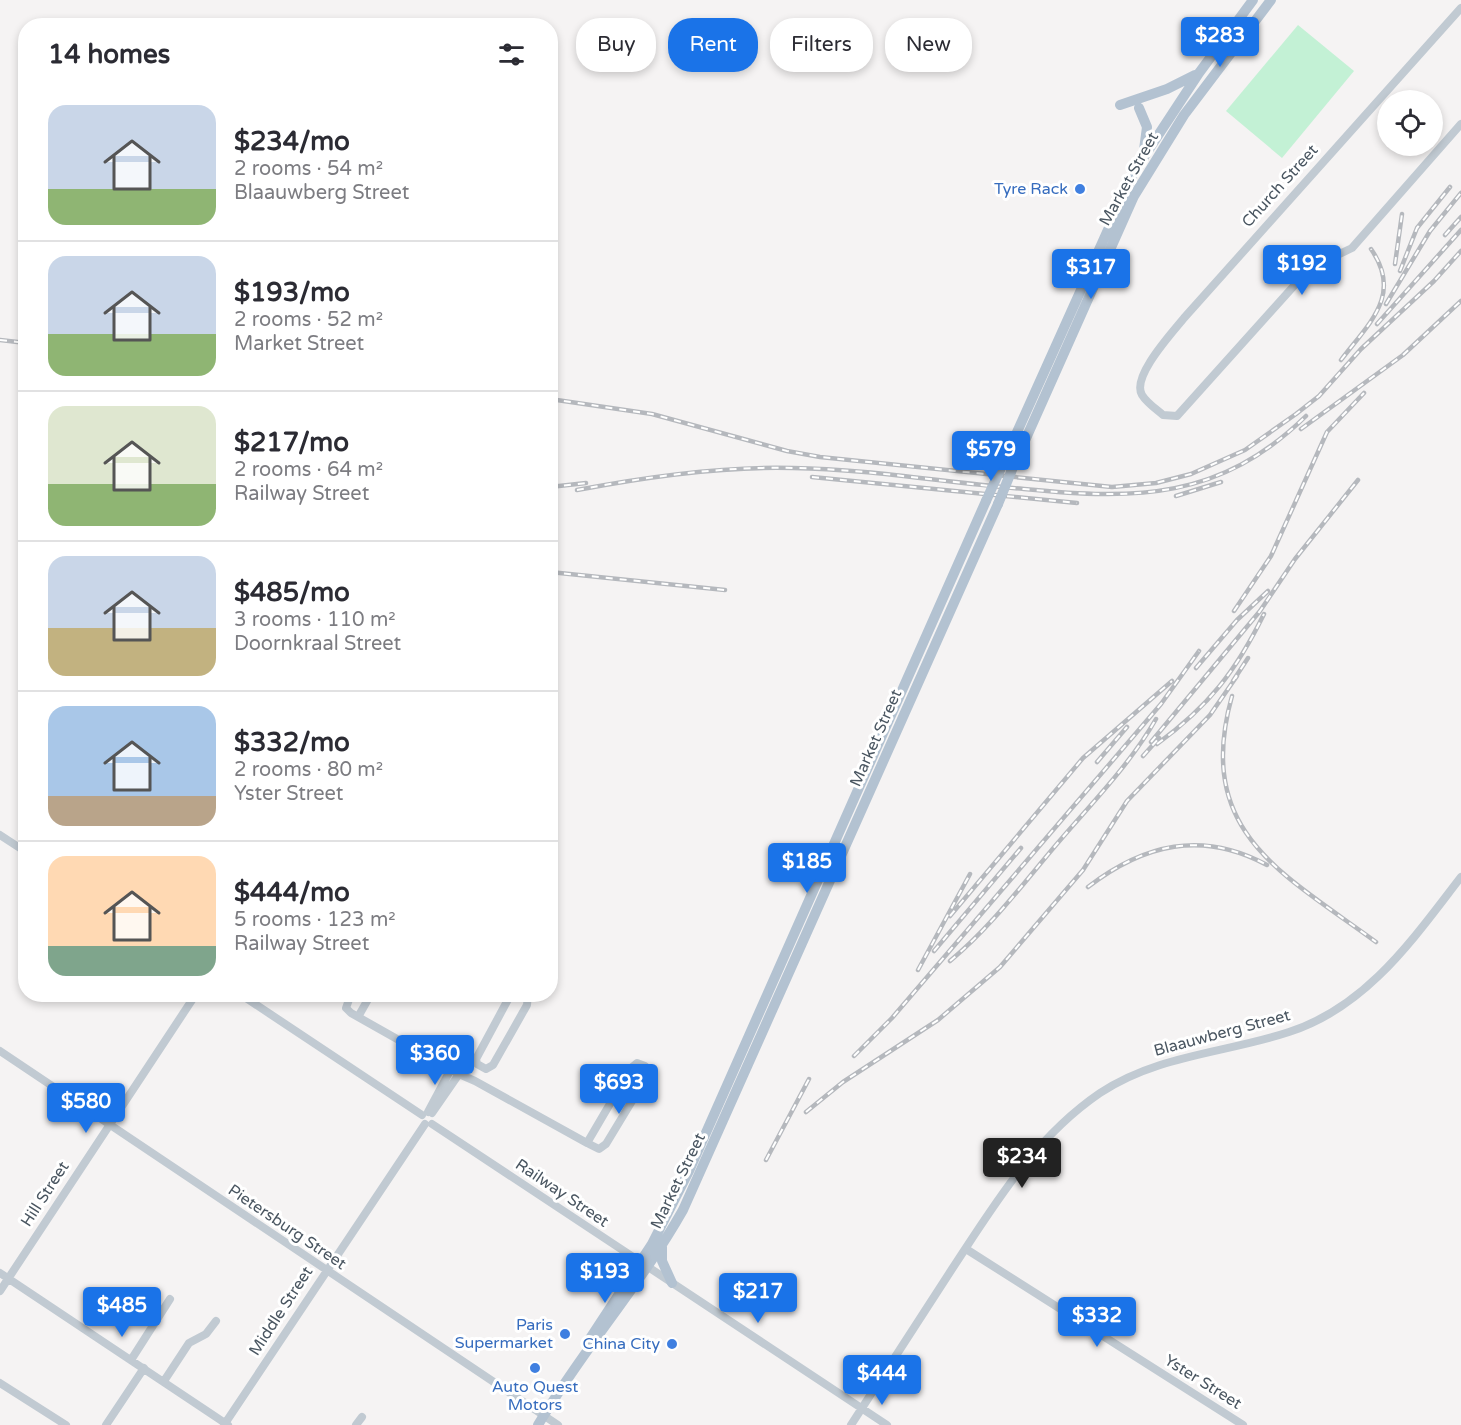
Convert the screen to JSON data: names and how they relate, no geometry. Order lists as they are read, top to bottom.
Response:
{
  "streets": {
    "main road": ["Market Street"],
    "street": [
      "Church Street",
      "Blaauwberg Street",
      "Railway Street",
      "Hill Street",
      "Pietersburg Street",
      "Middle Street",
      "Yster Street"
    ]
  },
  "crossings": [
    ["Market Street", "Railway Street"],
    ["Market Street", "Pietersburg Street"],
    ["Blaauwberg Street", "Railway Street"],
    ["Blaauwberg Street", "Yster Street"],
    ["Railway Street", "Middle Street"],
    ["Hill Street", "Pietersburg Street"],
    ["Pietersburg Street", "Middle Street"]
  ],
  "places": [
    "Tyre Rack",
    "Paris Supermarket",
    "China City",
    "Auto Quest Motors"
  ],
  "page": {
    "price": [
      "$283",
      "$192",
      "$317",
      "$579",
      "$185",
      "$360",
      "$693",
      "$580",
      "$234",
      "$193",
      "$217",
      "$485",
      "$332",
      "$444"
    ],
    "chip": [
      "Buy",
      "Rent",
      "Filters",
      "New"
    ],
    "heading": "14 homes",
    "list": [
      {
        "name": "$234/mo",
        "note": "2 rooms · 54 m² · Blaauwberg Street"
      },
      {
        "name": "$193/mo",
        "note": "2 rooms · 52 m² · Market Street"
      },
      {
        "name": "$217/mo",
        "note": "2 rooms · 64 m² · Railway Street"
      },
      {
        "name": "$485/mo",
        "note": "3 rooms · 110 m² · Doornkraal Street"
      },
      {
        "name": "$332/mo",
        "note": "2 rooms · 80 m² · Yster Street"
      },
      {
        "name": "$444/mo",
        "note": "5 rooms · 123 m² · Railway Street"
      }
    ]
  }
}
